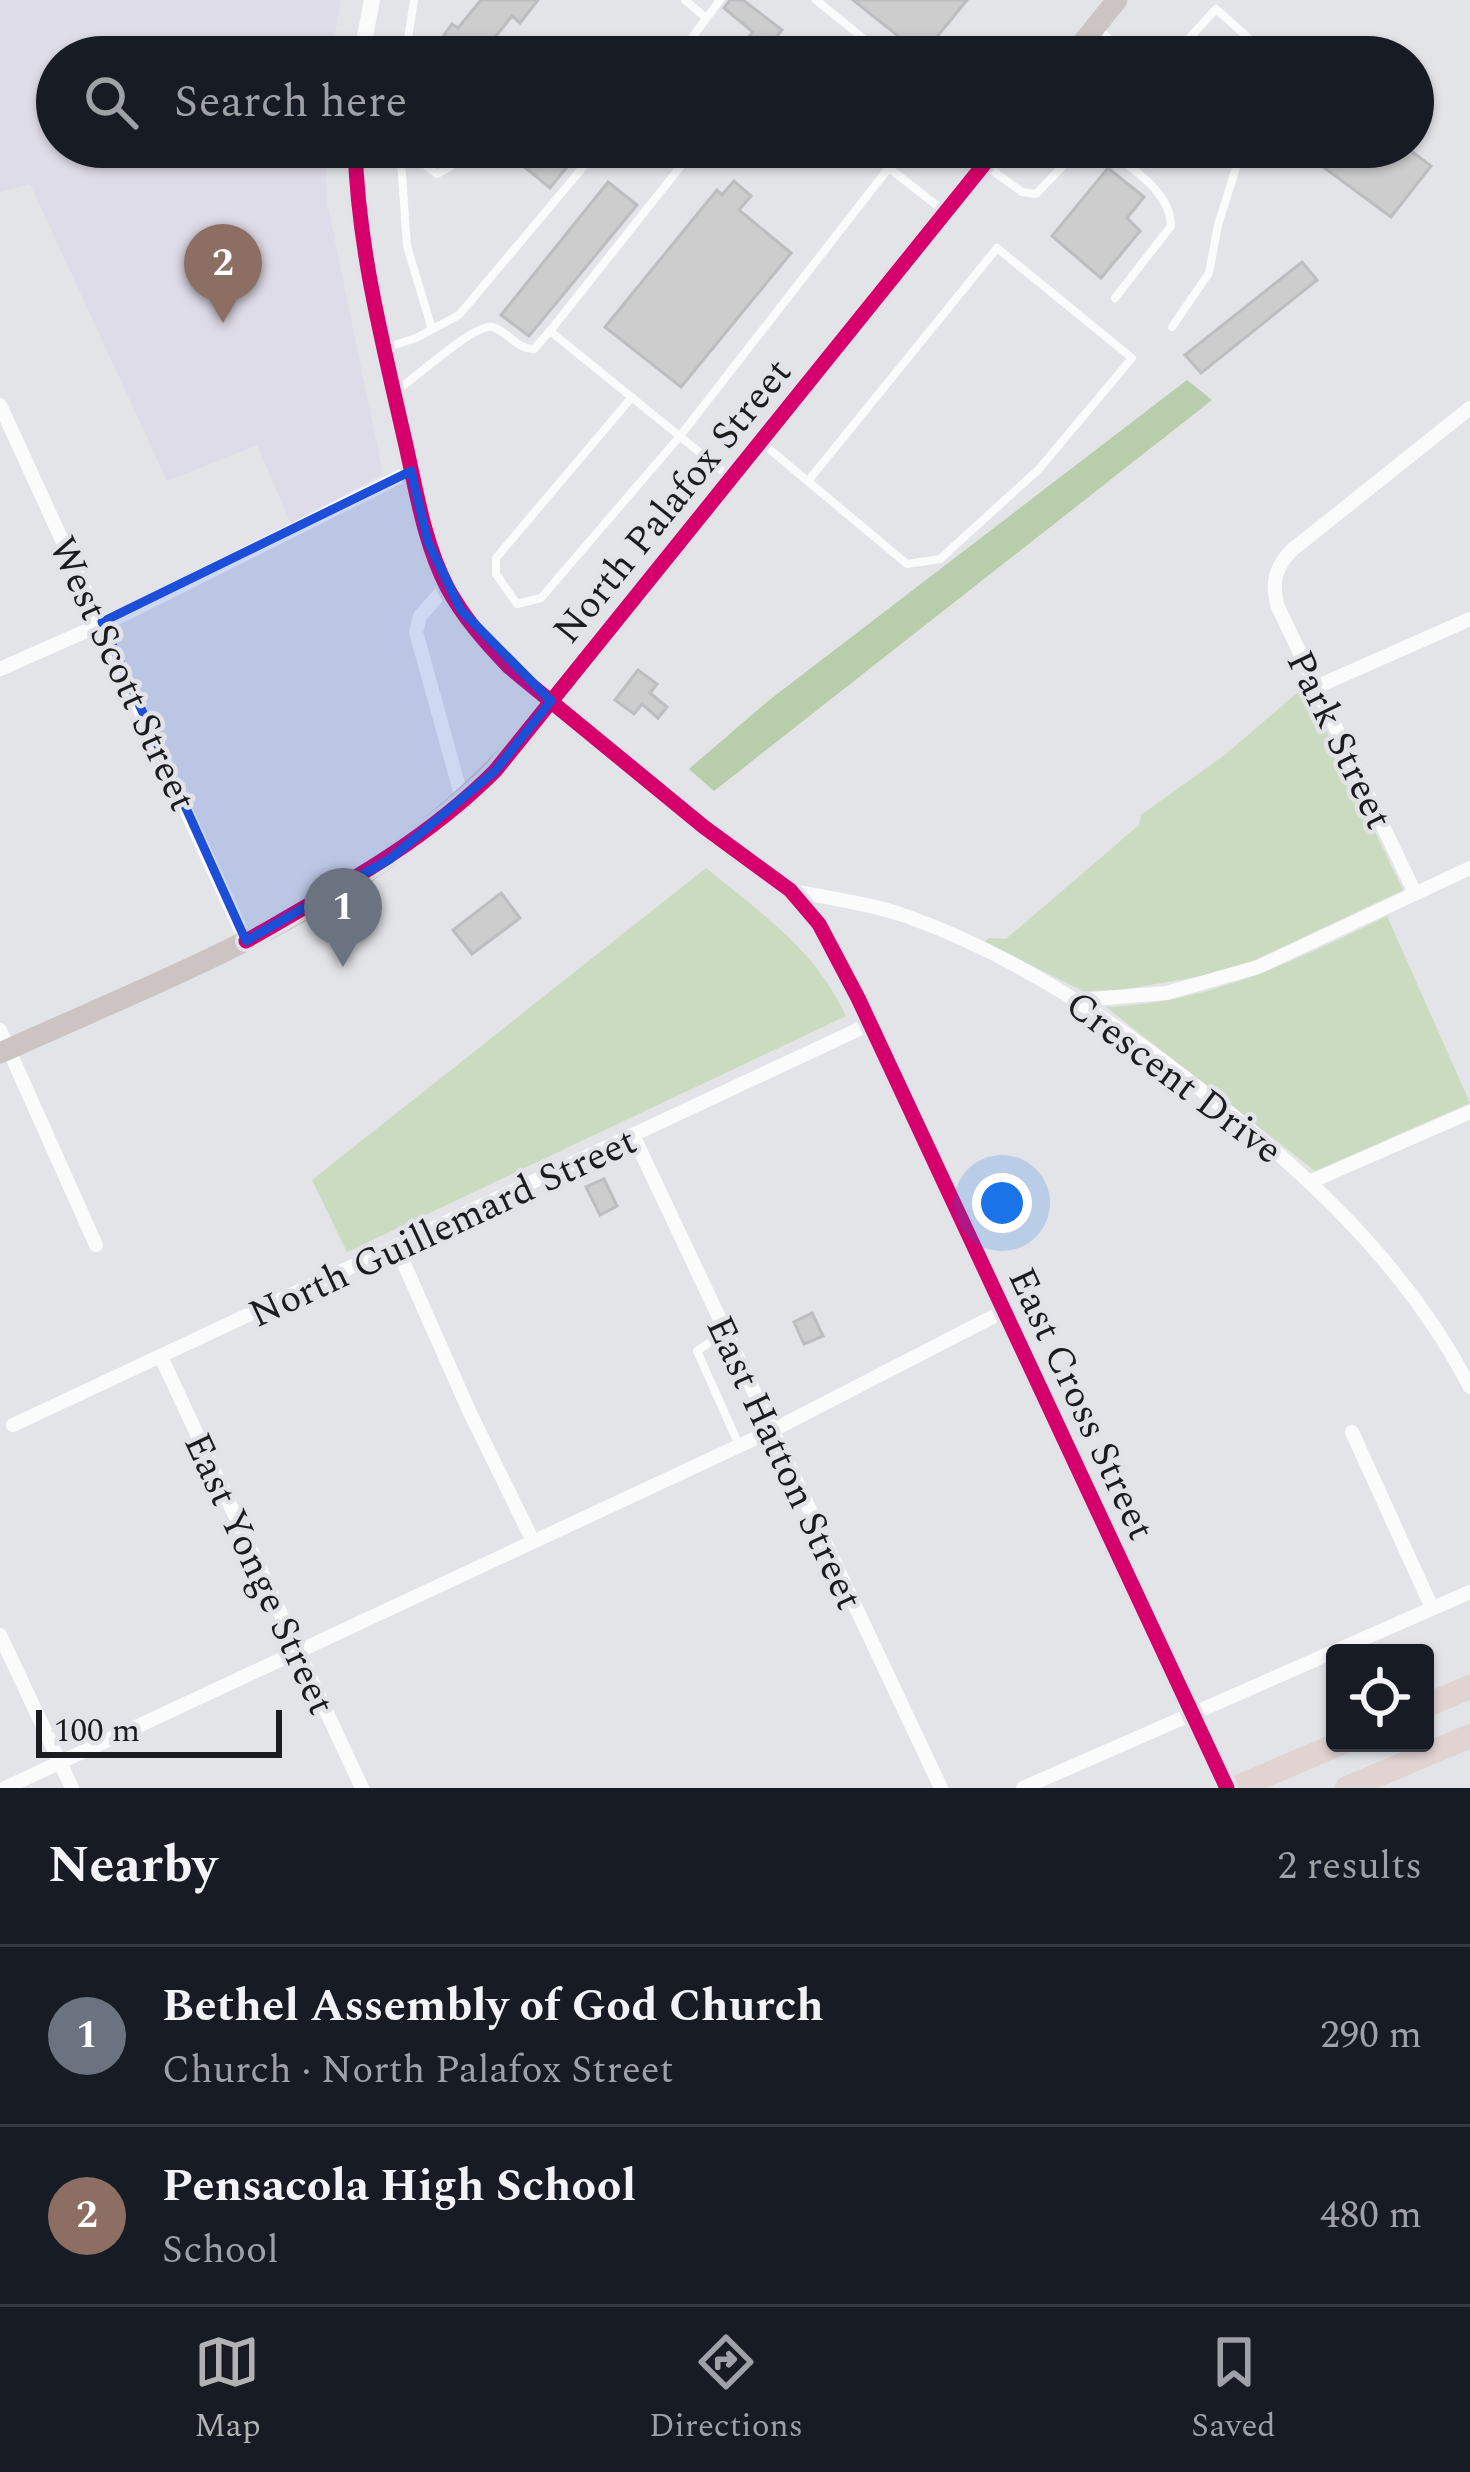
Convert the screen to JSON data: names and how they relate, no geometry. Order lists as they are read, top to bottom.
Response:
{
  "streets": {
    "main road": ["North Palafox Street"],
    "street": [
      "West Scott Street",
      "Park Street",
      "Crescent Drive",
      "North Guillemard Street",
      "East Cross Street",
      "East Hatton Street",
      "East Yonge Street"
    ]
  },
  "crossings": [
    ["North Palafox Street", "West Scott Street"],
    ["North Palafox Street", "East Cross Street"],
    ["Crescent Drive", "East Cross Street"],
    ["North Guillemard Street", "East Cross Street"],
    ["North Guillemard Street", "East Hatton Street"],
    ["North Guillemard Street", "East Yonge Street"]
  ],
  "scale_bar": "100 m",
  "page": {
    "search": "Search here",
    "pins": ["2", "1"],
    "scale": "100 m",
    "heading": ["Nearby", "2 results"],
    "list": [
      {
        "mark": "1",
        "name": "Bethel Assembly of God Church",
        "note": "Church · North Palafox Street",
        "value": "290 m"
      },
      {
        "mark": "2",
        "name": "Pensacola High School",
        "note": "School",
        "value": "480 m"
      }
    ],
    "nav": ["Map", "Directions", "Saved"]
  }
}
